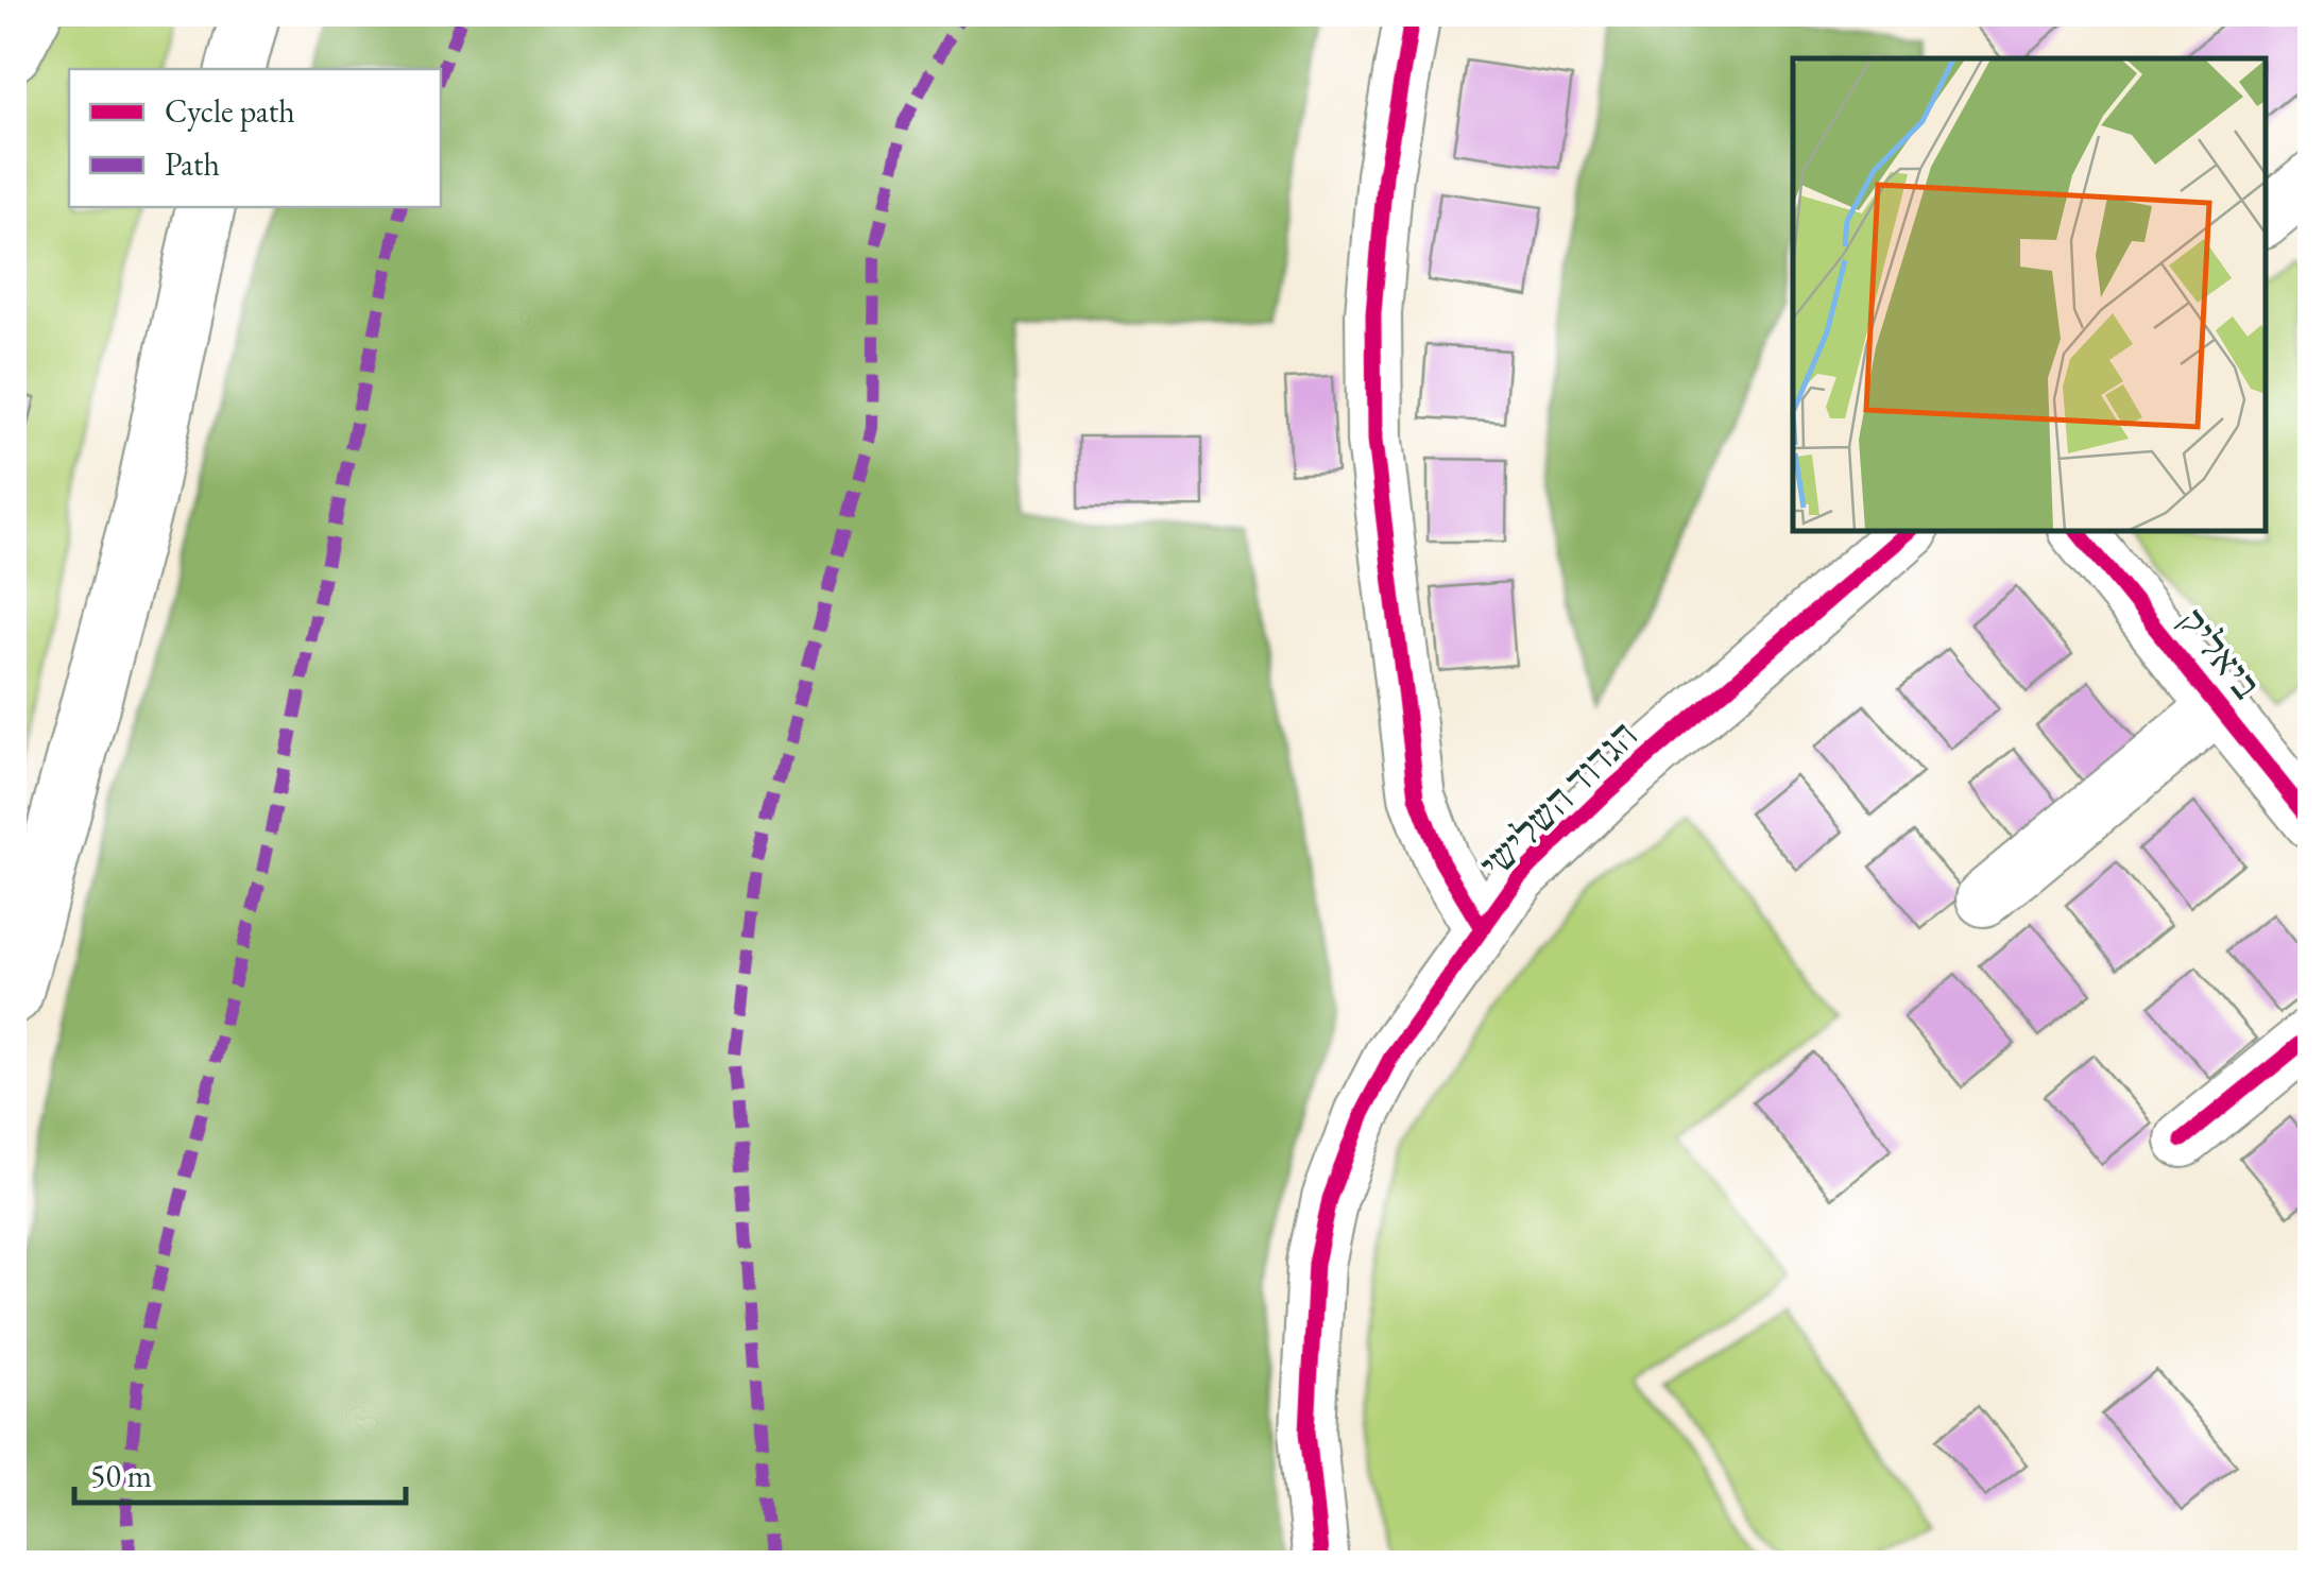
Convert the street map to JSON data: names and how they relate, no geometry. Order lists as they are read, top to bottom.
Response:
{
  "streets": {
    "street": ["ביאליק", "הגדוד השלישי"]
  },
  "legend": ["Cycle path", "Path"],
  "scale_bar": "50 m"
}
